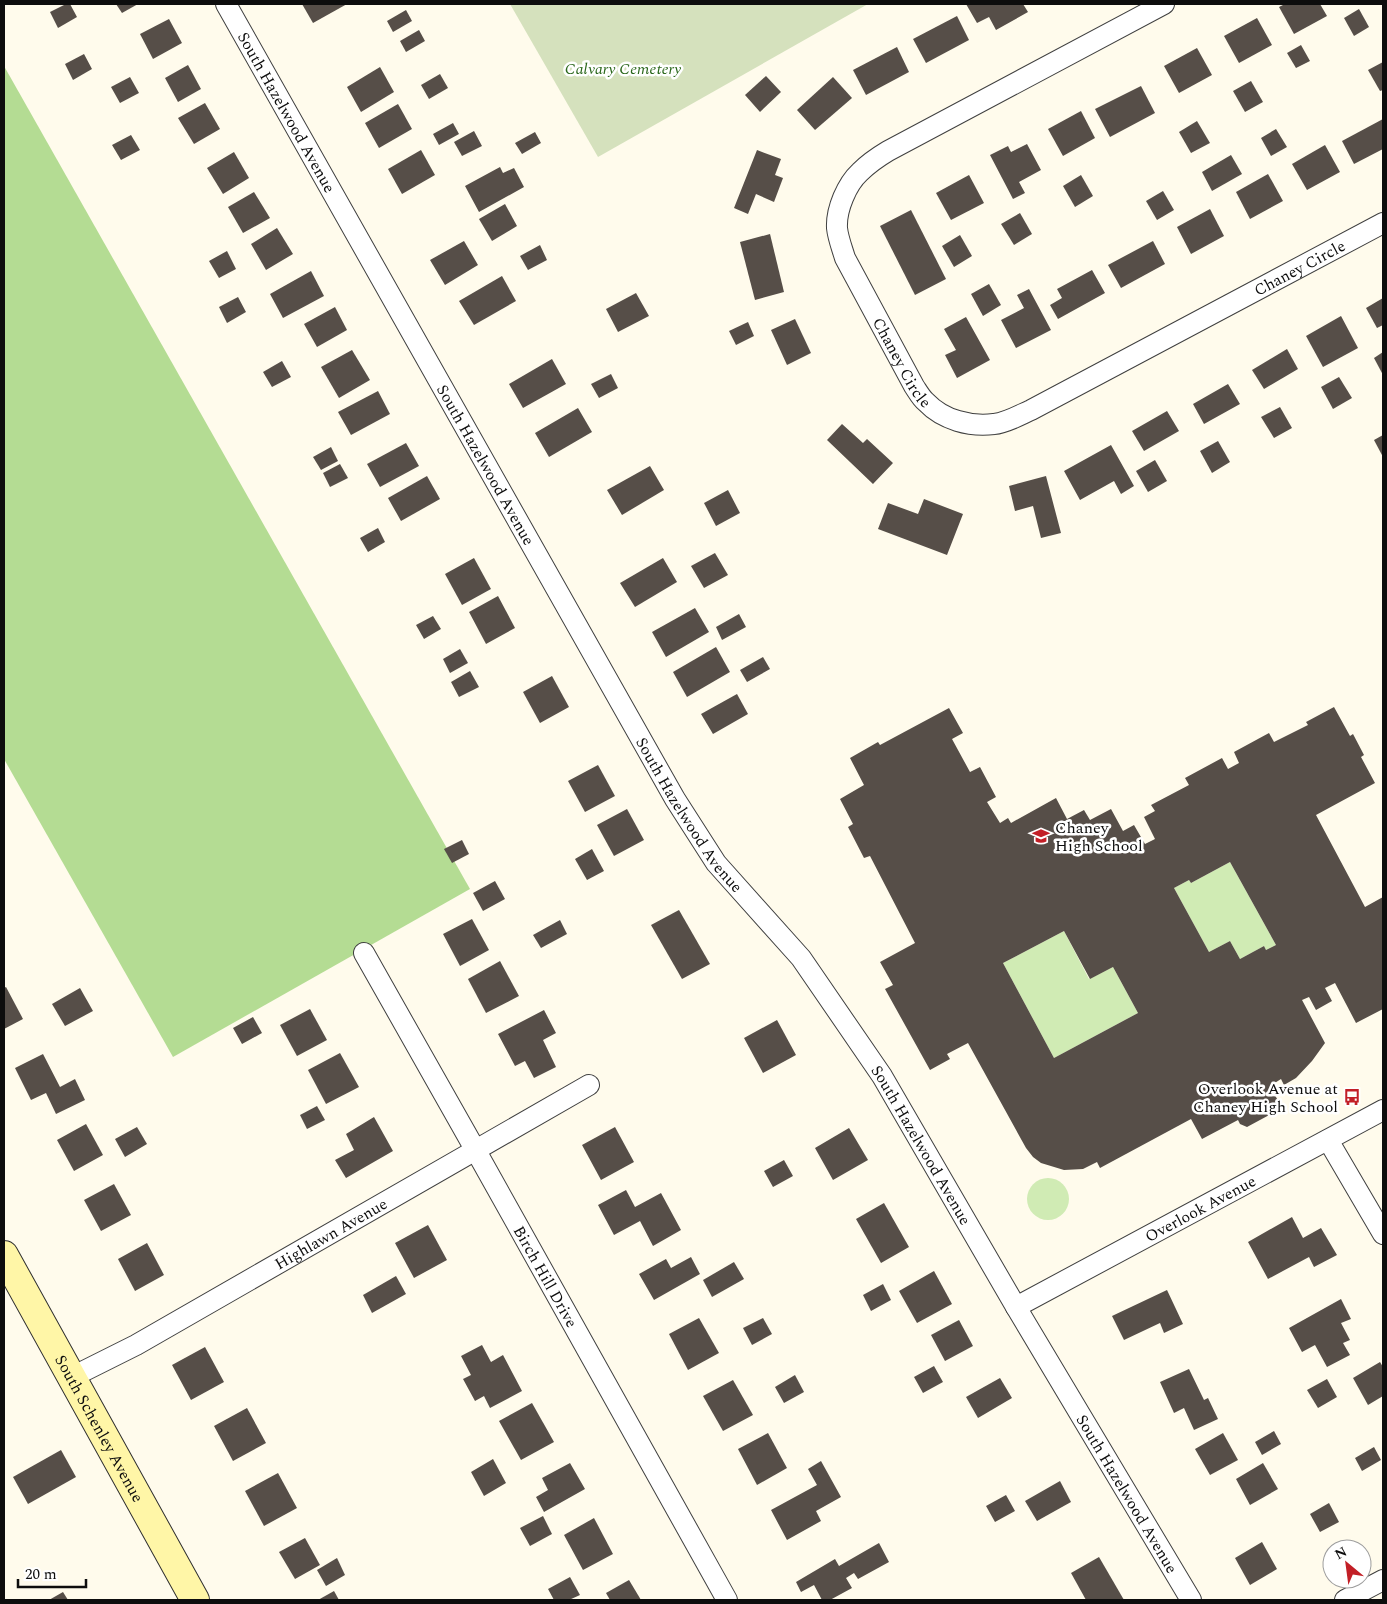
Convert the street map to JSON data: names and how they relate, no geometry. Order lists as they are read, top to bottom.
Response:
{
  "streets": {
    "street": [
      "South Hazelwood Avenue",
      "Chaney Circle",
      "Overlook Avenue",
      "Highlawn Avenue",
      "Birch Hill Drive",
      "South Schenley Avenue"
    ]
  },
  "crossings": [
    ["South Hazelwood Avenue", "Overlook Avenue"],
    ["Highlawn Avenue", "Birch Hill Drive"],
    ["Highlawn Avenue", "South Schenley Avenue"]
  ],
  "parks": ["Calvary Cemetery"],
  "places": {
    "school or university": ["Chaney High School"],
    "bus stop": ["Overlook Avenue at Chaney High School"]
  },
  "scale_bar": "20 m",
  "north": "top left"
}
